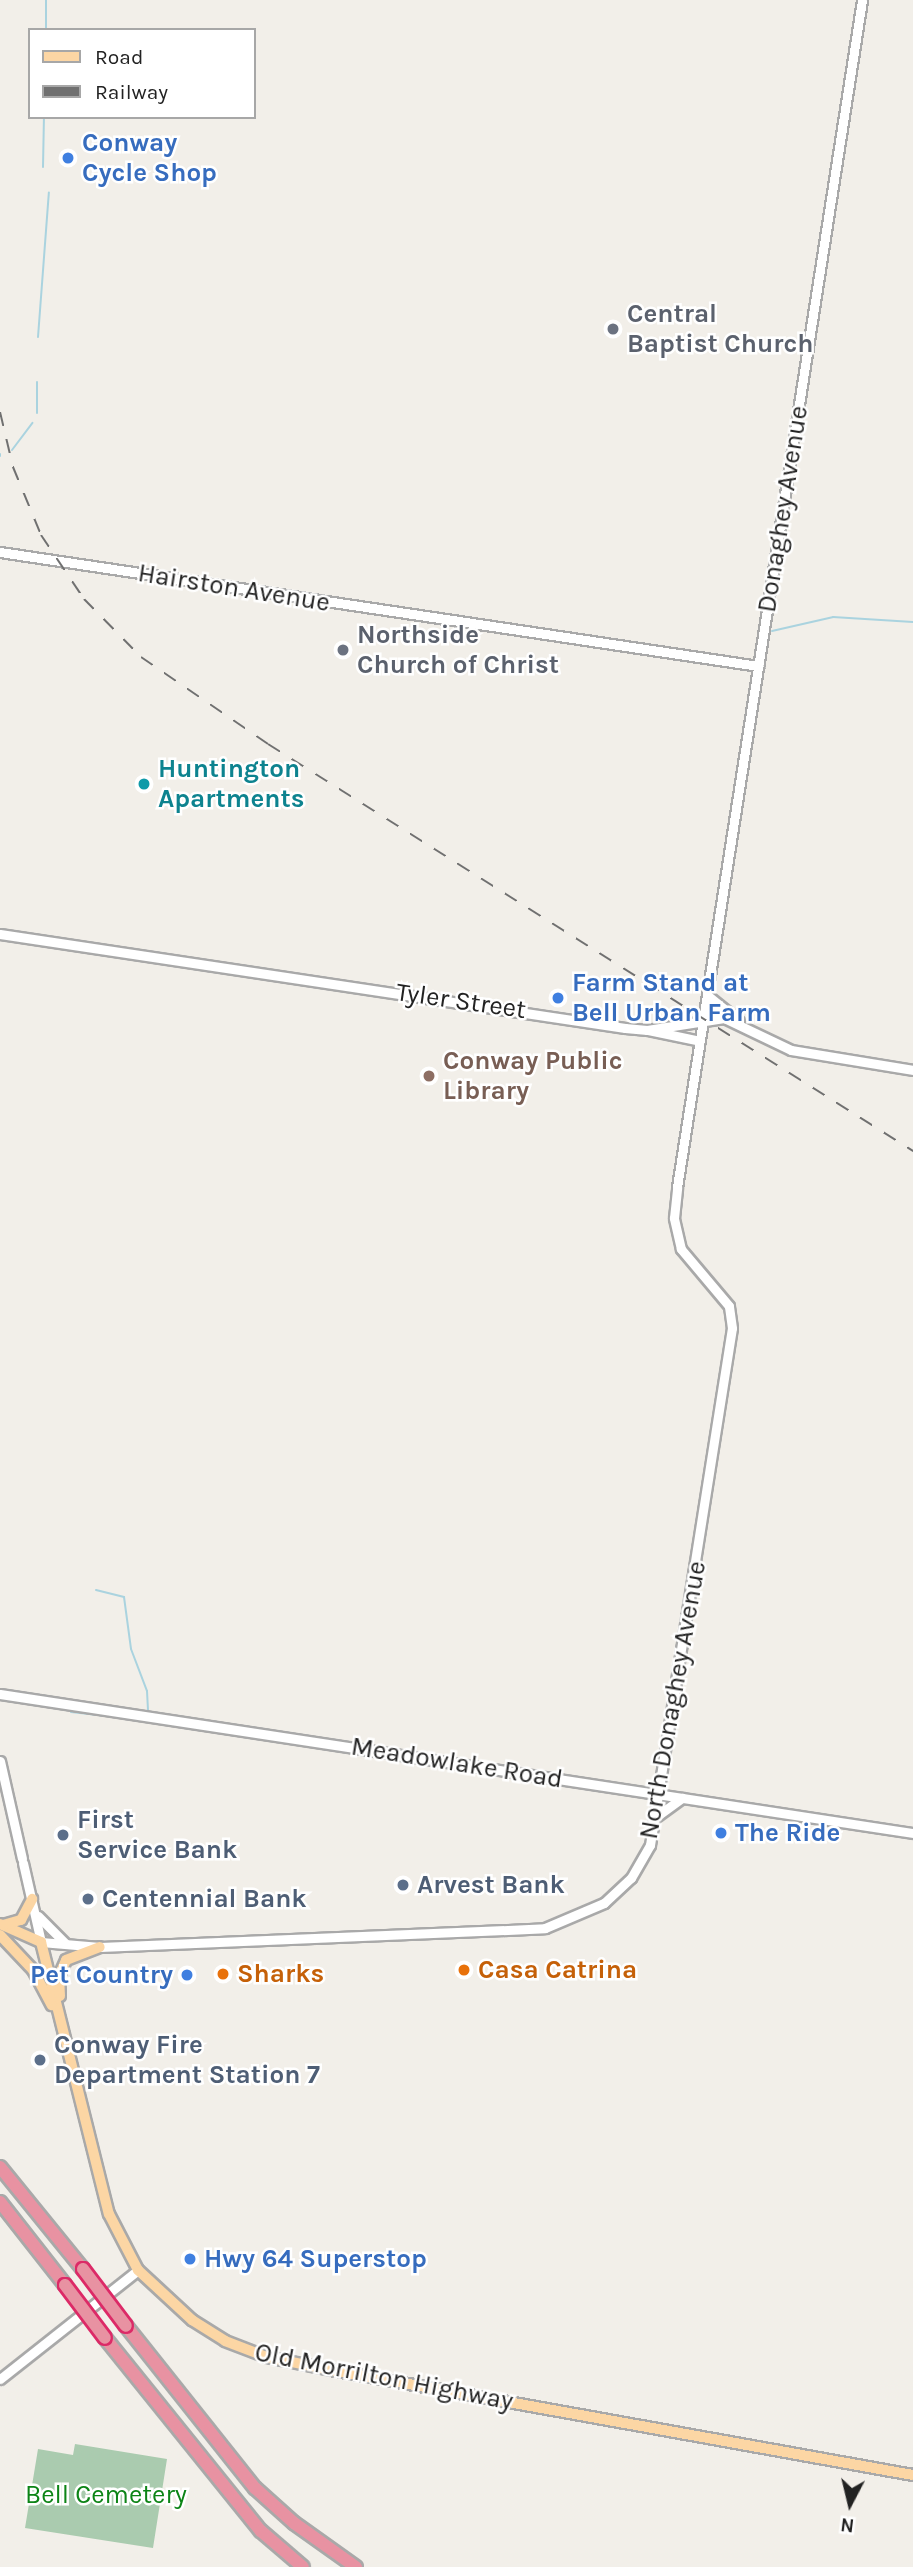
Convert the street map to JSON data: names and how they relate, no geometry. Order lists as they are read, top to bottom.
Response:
{
  "streets": {
    "main road": ["Old Morrilton Highway"],
    "street": [
      "Donaghey Avenue",
      "Hairston Avenue",
      "Tyler Street",
      "North Donaghey Avenue",
      "Meadowlake Road"
    ]
  },
  "crossings": [
    ["Donaghey Avenue", "Hairston Avenue"],
    ["Donaghey Avenue", "Tyler Street"],
    ["Donaghey Avenue", "North Donaghey Avenue"],
    ["Tyler Street", "North Donaghey Avenue"],
    ["North Donaghey Avenue", "Meadowlake Road"],
    ["North Donaghey Avenue", "Old Morrilton Highway"]
  ],
  "parks": ["Bell Cemetery"],
  "places": [
    "Conway Cycle Shop",
    "Central Baptist Church",
    "Northside Church of Christ",
    "Huntington Apartments",
    "Farm Stand at Bell Urban Farm",
    "Conway Public Library",
    "The Ride",
    "First Service Bank",
    "Arvest Bank",
    "Centennial Bank",
    "Casa Catrina",
    "Sharks",
    "Pet Country",
    "Conway Fire Department Station 7",
    "Hwy 64 Superstop"
  ],
  "legend": ["Road", "Railway"],
  "north": "bottom"
}
